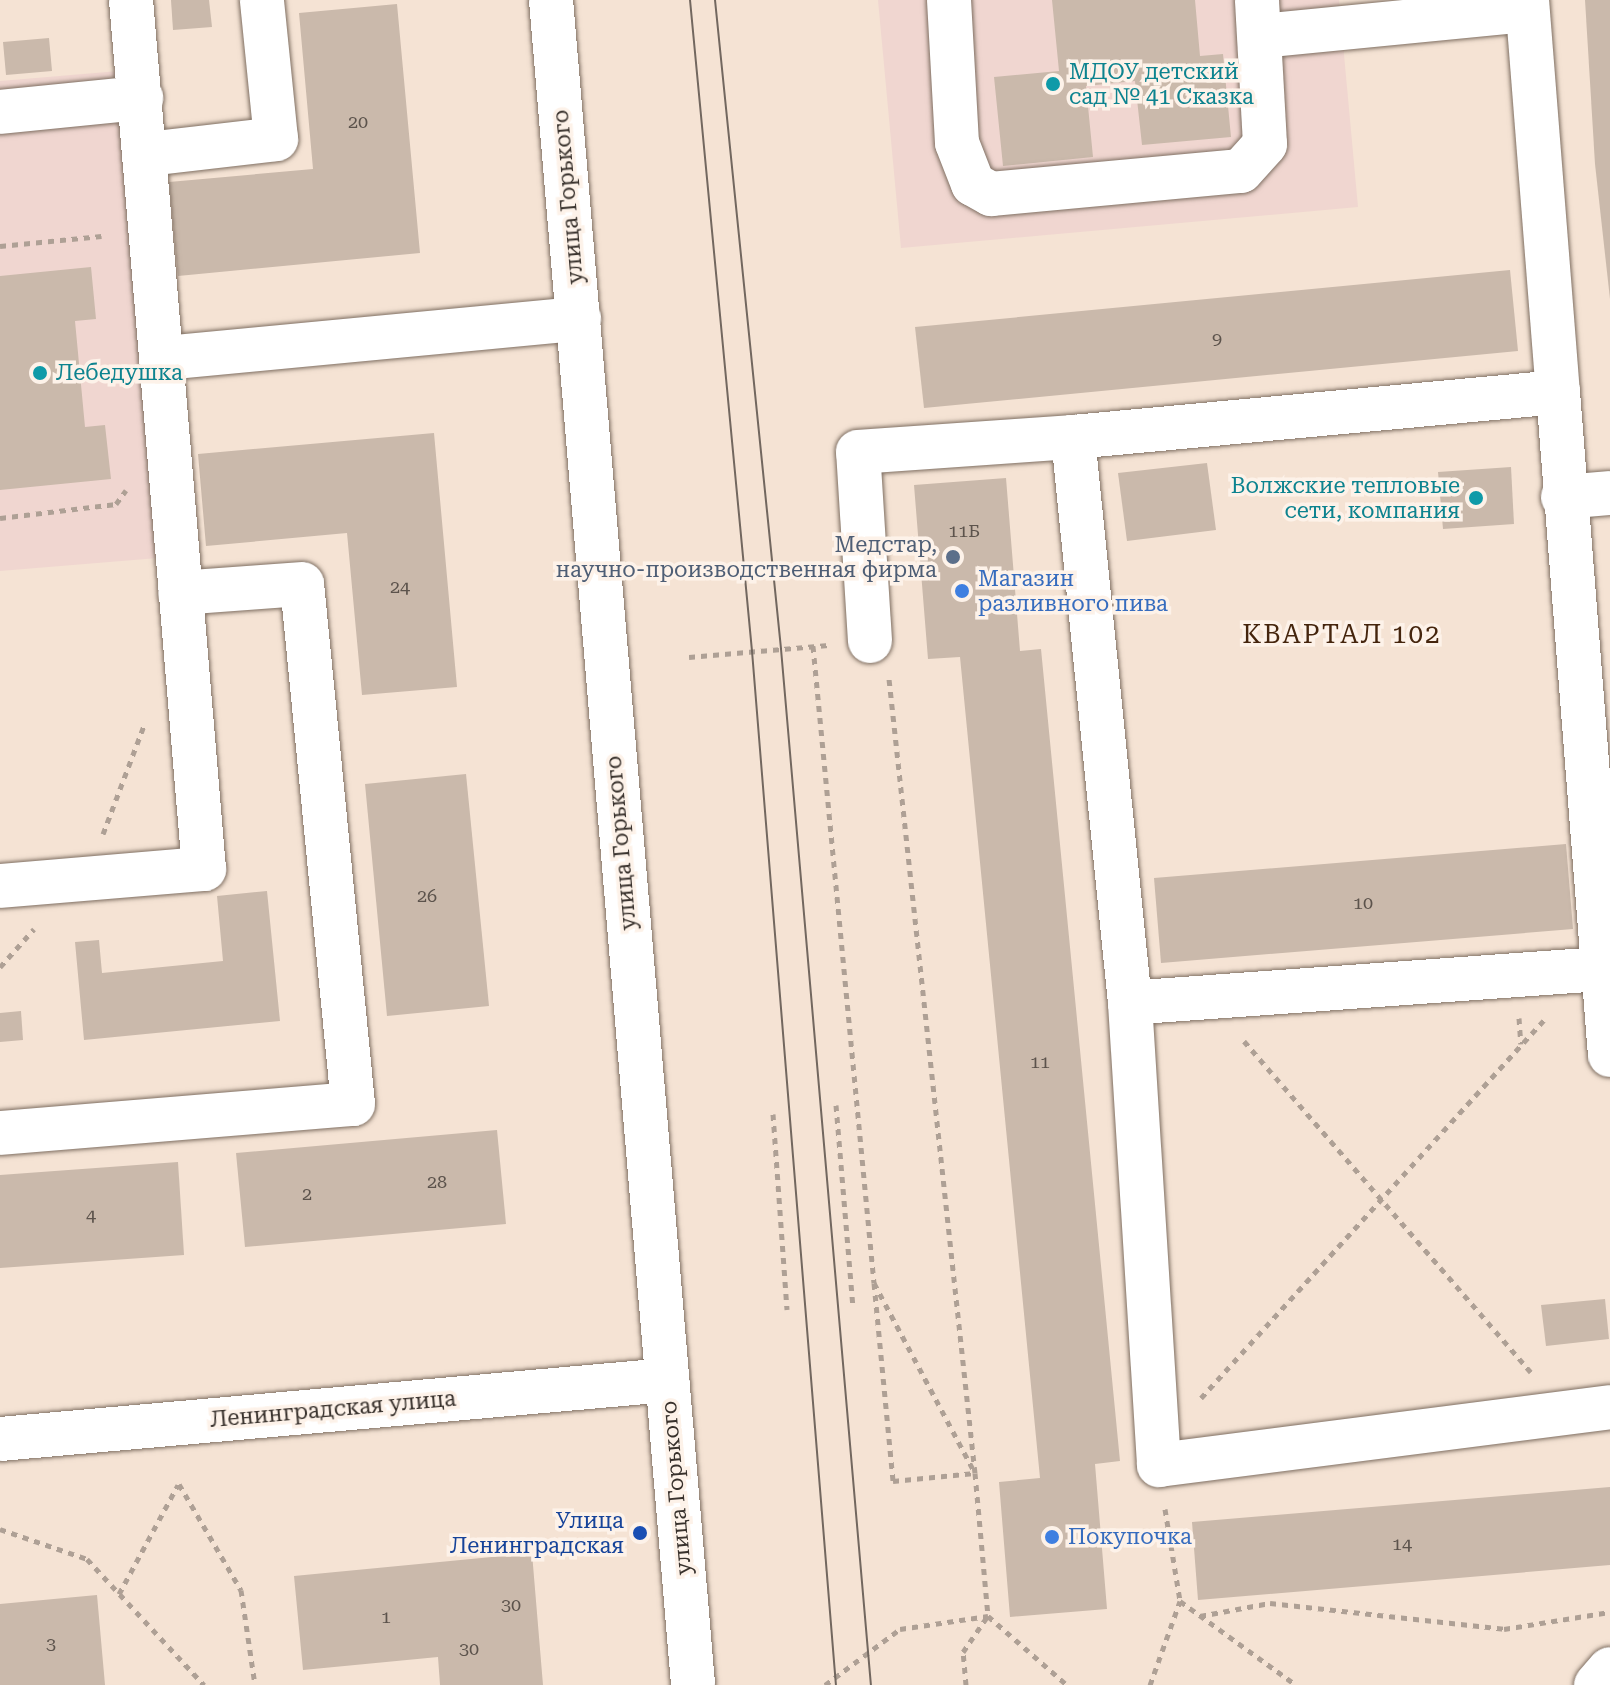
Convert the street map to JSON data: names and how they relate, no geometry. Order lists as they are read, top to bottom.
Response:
{
  "streets": {
    "street": ["улица Горького", "Ленинградская улица"]
  },
  "crossings": [
    ["улица Горького", "Ленинградская улица"]
  ],
  "districts": ["КВАРТАЛ 102"],
  "places": [
    "МДОУ детский сад № 41 Сказка",
    "Лебедушка",
    "Волжские тепловые сети, компания",
    "Медстар, научно-производственная фирма",
    "Магазин разливного пива",
    "Улица Ленинградская",
    "Покупочка"
  ],
  "house_numbers": [
    "20",
    "9",
    "11Б",
    "24",
    "26",
    "10",
    "11",
    "28",
    "2",
    "4",
    "14",
    "30",
    "1",
    "3",
    "30"
  ]
}
